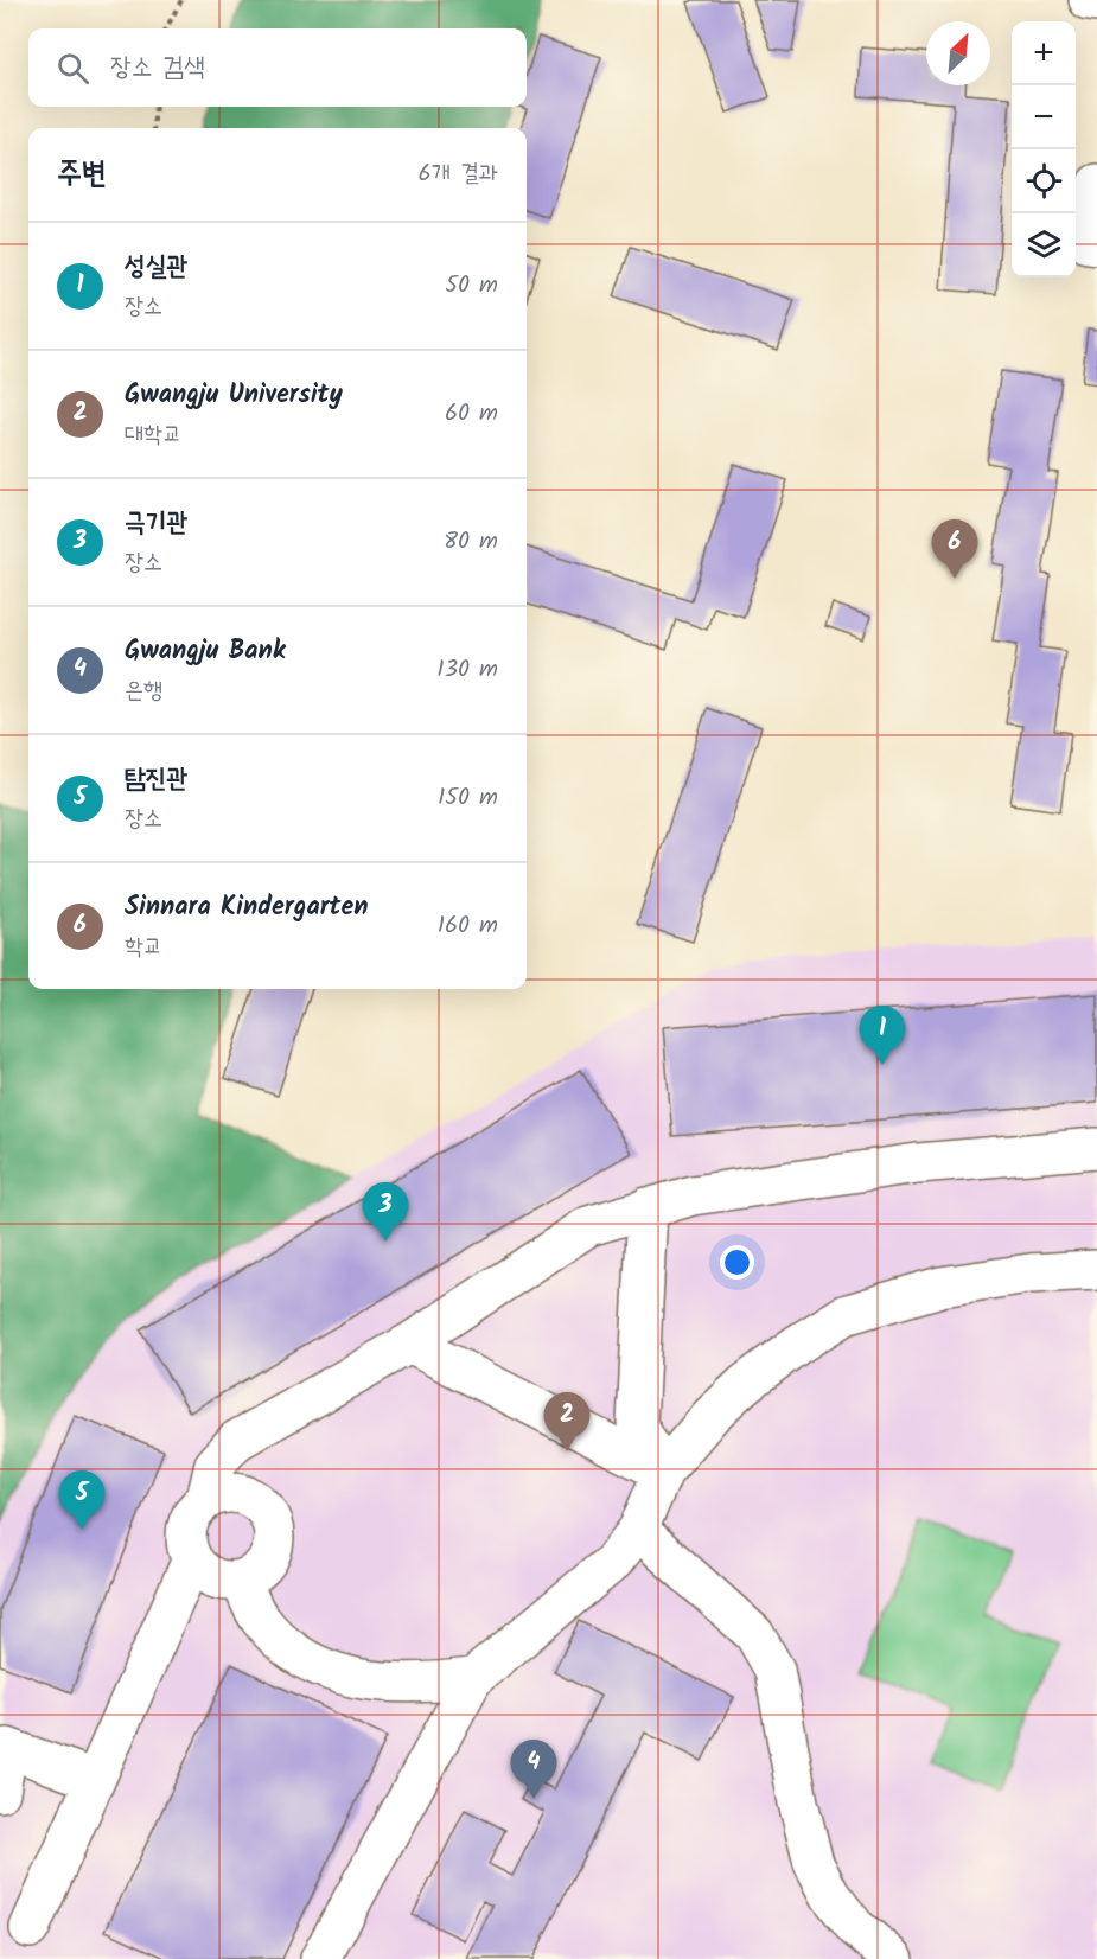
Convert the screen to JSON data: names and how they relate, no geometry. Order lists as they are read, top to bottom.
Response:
{
  "north": "top right",
  "page": {
    "map_buttons": ["+", "−"],
    "search": "장소 검색",
    "heading": ["주변", "6개 결과"],
    "list": [
      {
        "mark": "1",
        "name": "성실관",
        "note": "장소",
        "value": "50 m"
      },
      {
        "mark": "2",
        "name": "Gwangju University",
        "note": "대학교",
        "value": "60 m"
      },
      {
        "mark": "3",
        "name": "극기관",
        "note": "장소",
        "value": "80 m"
      },
      {
        "mark": "4",
        "name": "Gwangju Bank",
        "note": "은행",
        "value": "130 m"
      },
      {
        "mark": "5",
        "name": "탐진관",
        "note": "장소",
        "value": "150 m"
      },
      {
        "mark": "6",
        "name": "Sinnara Kindergarten",
        "note": "학교",
        "value": "160 m"
      }
    ],
    "pins": [
      "6",
      "1",
      "3",
      "2",
      "5",
      "4"
    ]
  }
}
